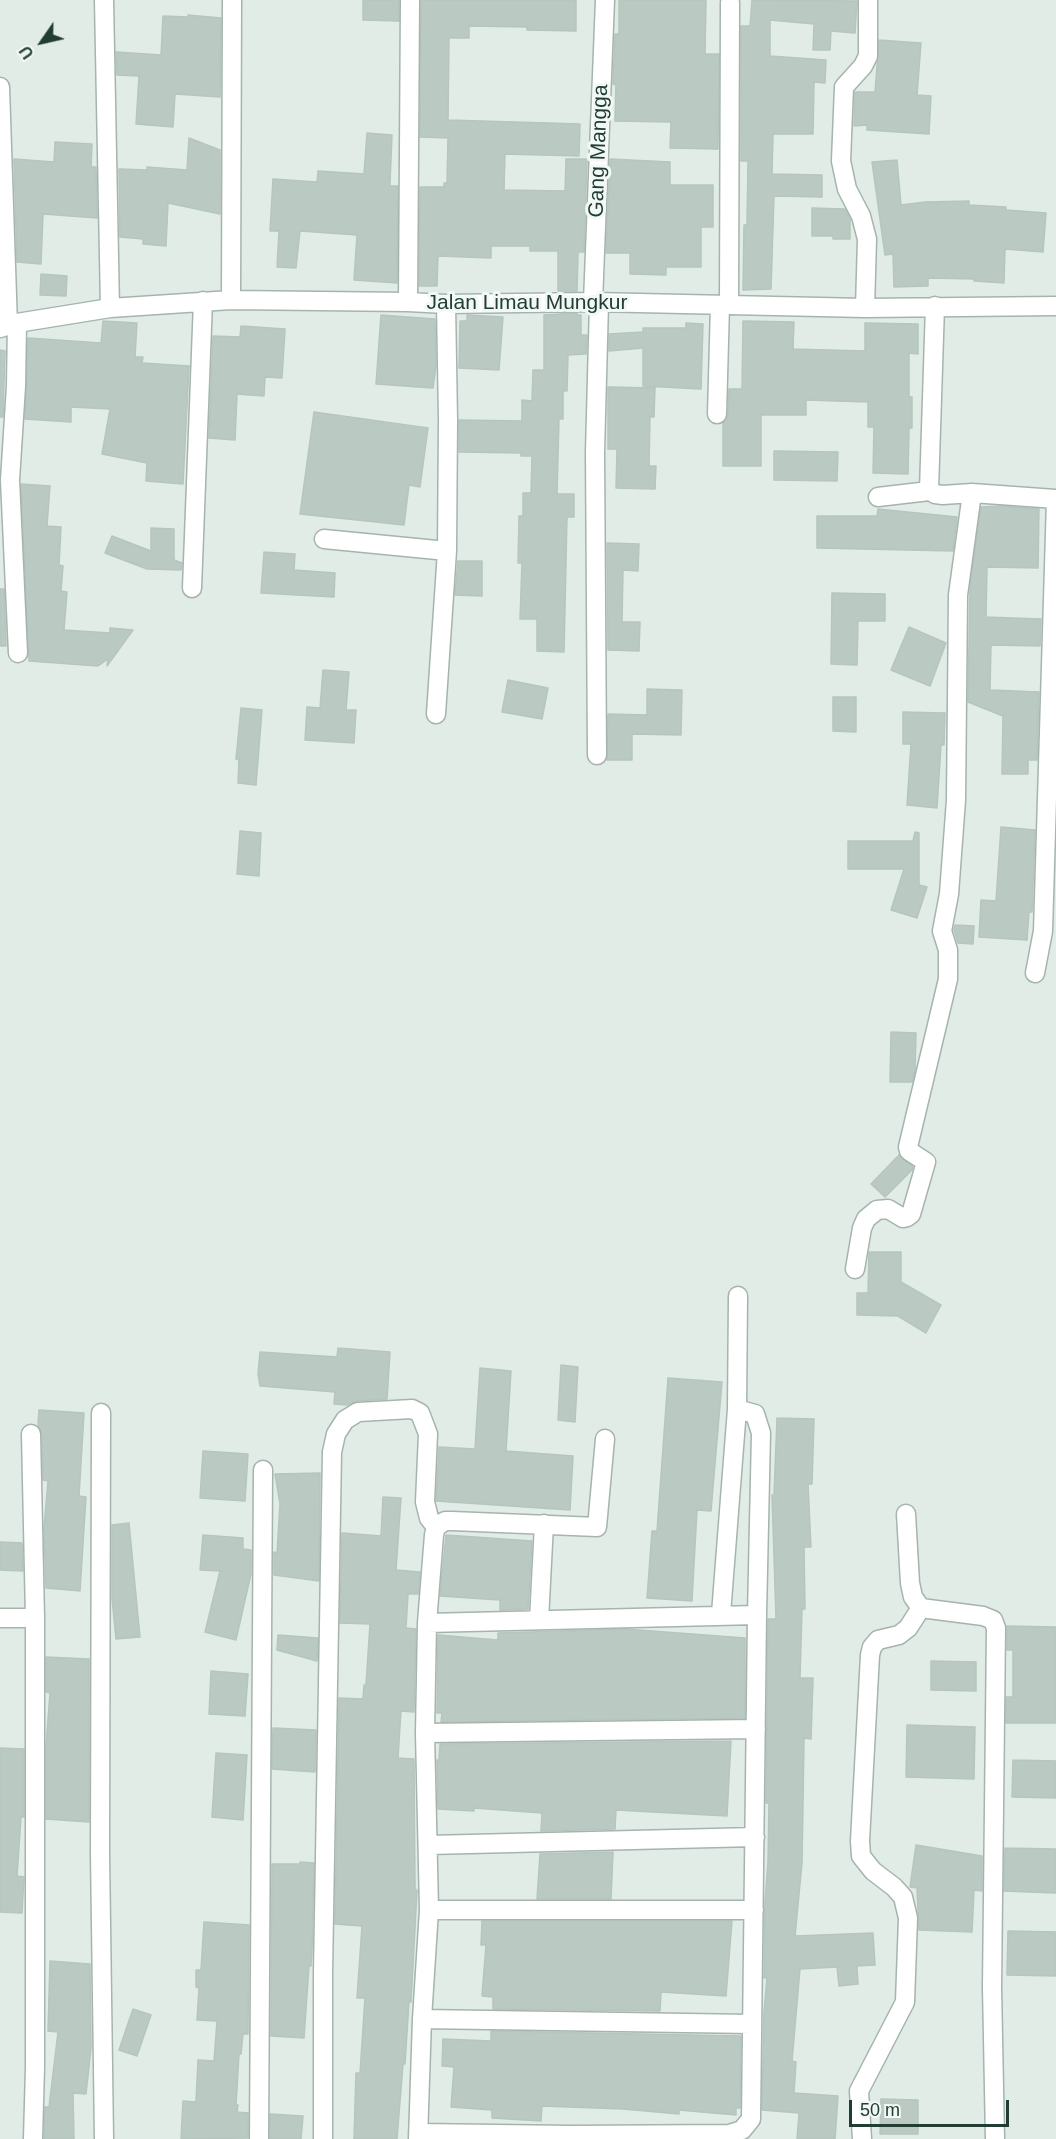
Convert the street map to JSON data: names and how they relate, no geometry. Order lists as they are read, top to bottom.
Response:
{
  "streets": {
    "street": ["Gang Mangga", "Jalan Limau Mungkur"]
  },
  "crossings": [
    ["Gang Mangga", "Jalan Limau Mungkur"]
  ],
  "scale_bar": "50 m",
  "north": "bottom left"
}
